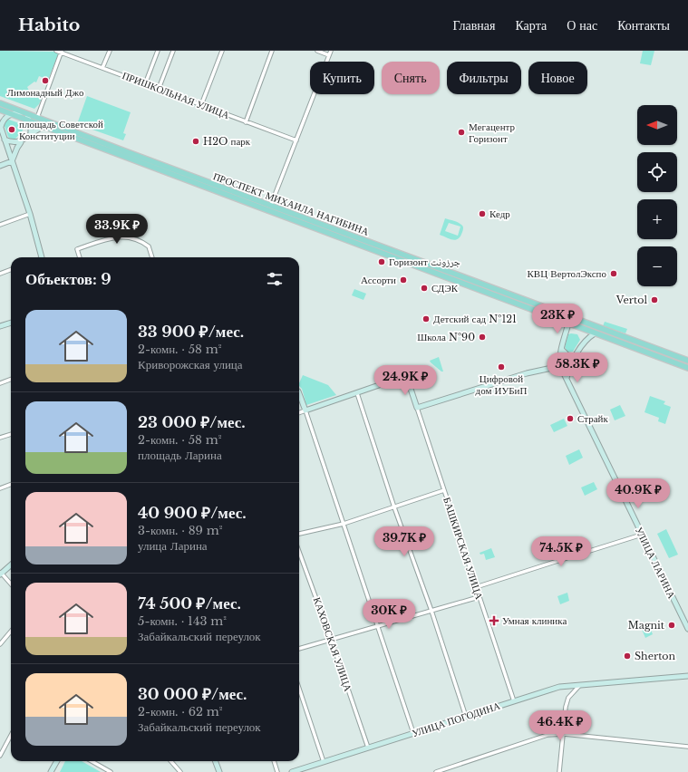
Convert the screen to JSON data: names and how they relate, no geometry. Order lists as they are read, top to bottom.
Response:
{
  "streets": {
    "main road": ["ПРОСПЕКТ МИХАИЛА НАГИБИНА"],
    "street": [
      "ПРИШКОЛЬНАЯ УЛИЦА",
      "БАШКИРСКАЯ УЛИЦА",
      "УЛИЦА ЛАРИНА",
      "КАХОВСКАЯ УЛИЦА",
      "УЛИЦА ПОГОДИНА"
    ]
  },
  "crossings": [
    ["БАШКИРСКАЯ УЛИЦА", "УЛИЦА ПОГОДИНА"],
    ["КАХОВСКАЯ УЛИЦА", "УЛИЦА ПОГОДИНА"]
  ],
  "places": {
    "other": [
      "Лимонадный Джо",
      "площадь Советской Конституции",
      "Мегацентр Горизонт",
      "H2O парк",
      "Кедр",
      "Горизонт جرزونت",
      "КВЦ ВертолЭкспо",
      "Ассорти",
      "СДЭК",
      "Vertol",
      "Детский сад №121",
      "Школа №90",
      "Цифровой дом ИУБиП",
      "Страйк",
      "Magnit",
      "Sherton"
    ],
    "health": ["Умная клиника"]
  },
  "north": "left",
  "page": {
    "header": "Habito",
    "nav": [
      "Главная",
      "Карта",
      "О нас",
      "Контакты"
    ],
    "chip": [
      "Купить",
      "Снять",
      "Фильтры",
      "Новое"
    ],
    "map_buttons": ["+", "−"],
    "price": [
      "33.9K ₽",
      "23K ₽",
      "58.3K ₽",
      "24.9K ₽",
      "40.9K ₽",
      "39.7K ₽",
      "74.5K ₽",
      "30K ₽",
      "46.4K ₽"
    ],
    "heading": "Объектов: 9",
    "list": [
      {
        "name": "33 900 ₽/мес.",
        "note": "2-комн. · 58 m² · Криворожская улица"
      },
      {
        "name": "23 000 ₽/мес.",
        "note": "2-комн. · 58 m² · площадь Ларина"
      },
      {
        "name": "40 900 ₽/мес.",
        "note": "3-комн. · 89 m² · улица Ларина"
      },
      {
        "name": "74 500 ₽/мес.",
        "note": "5-комн. · 143 m² · Забайкальский переулок"
      },
      {
        "name": "30 000 ₽/мес.",
        "note": "2-комн. · 62 m² · Забайкальский переулок"
      }
    ]
  }
}
